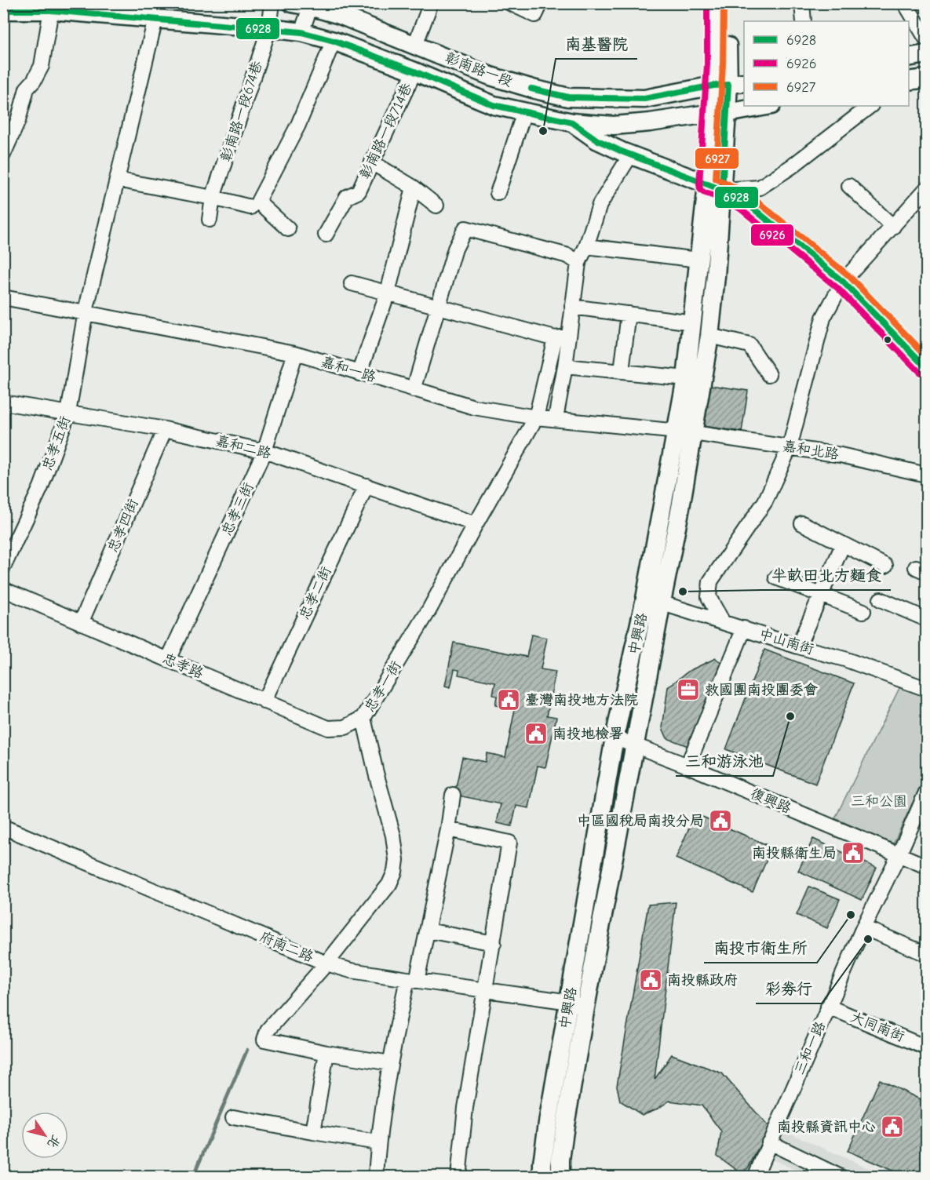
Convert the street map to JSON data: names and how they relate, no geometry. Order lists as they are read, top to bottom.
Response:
{
  "streets": {
    "main road": ["彰南路一段", "中興路"],
    "street": [
      "彰南路一段674巷",
      "彰南路一段714巷",
      "嘉和一路",
      "忠孝五街",
      "嘉和二路",
      "嘉和北路",
      "忠孝三街",
      "忠孝四街",
      "忠孝二街",
      "中山南街",
      "忠孝路",
      "忠孝一街",
      "復興路",
      "府南二路",
      "大同南街",
      "三和一路"
    ]
  },
  "crossings": [
    ["彰南路一段", "彰南路一段674巷"],
    ["彰南路一段", "彰南路一段714巷"],
    ["彰南路一段", "忠孝五街"],
    ["彰南路一段", "中興路"],
    ["嘉和一路", "忠孝五街"],
    ["嘉和一路", "嘉和北路"],
    ["嘉和一路", "忠孝三街"],
    ["嘉和一路", "中興路"],
    ["嘉和一路", "忠孝一街"],
    ["忠孝五街", "嘉和二路"],
    ["嘉和二路", "忠孝三街"],
    ["嘉和二路", "忠孝四街"],
    ["嘉和二路", "忠孝二街"],
    ["嘉和二路", "忠孝一街"],
    ["嘉和北路", "中興路"],
    ["忠孝三街", "忠孝路"],
    ["忠孝四街", "忠孝路"],
    ["忠孝二街", "忠孝路"],
    ["中興路", "中山南街"],
    ["中興路", "復興路"],
    ["中興路", "府南二路"],
    ["忠孝路", "忠孝一街"],
    ["忠孝一街", "府南二路"],
    ["復興路", "三和一路"],
    ["大同南街", "三和一路"]
  ],
  "parks": ["三和公園"],
  "places": {
    "other": [
      "南基醫院",
      "半畝田北方麵食",
      "三和游泳池",
      "南投市衛生所",
      "彩劵行"
    ],
    "office": ["救國團南投團委會"],
    "public building": [
      "臺灣南投地方法院",
      "南投地檢署",
      "中區國稅局南投分局",
      "南投縣衛生局",
      "南投縣政府",
      "南投縣資訊中心"
    ]
  },
  "lines": ["transit line 6926", "transit line 6927", "transit line 6928"],
  "legend": ["6928", "6926", "6927"],
  "north": "bottom right"
}
